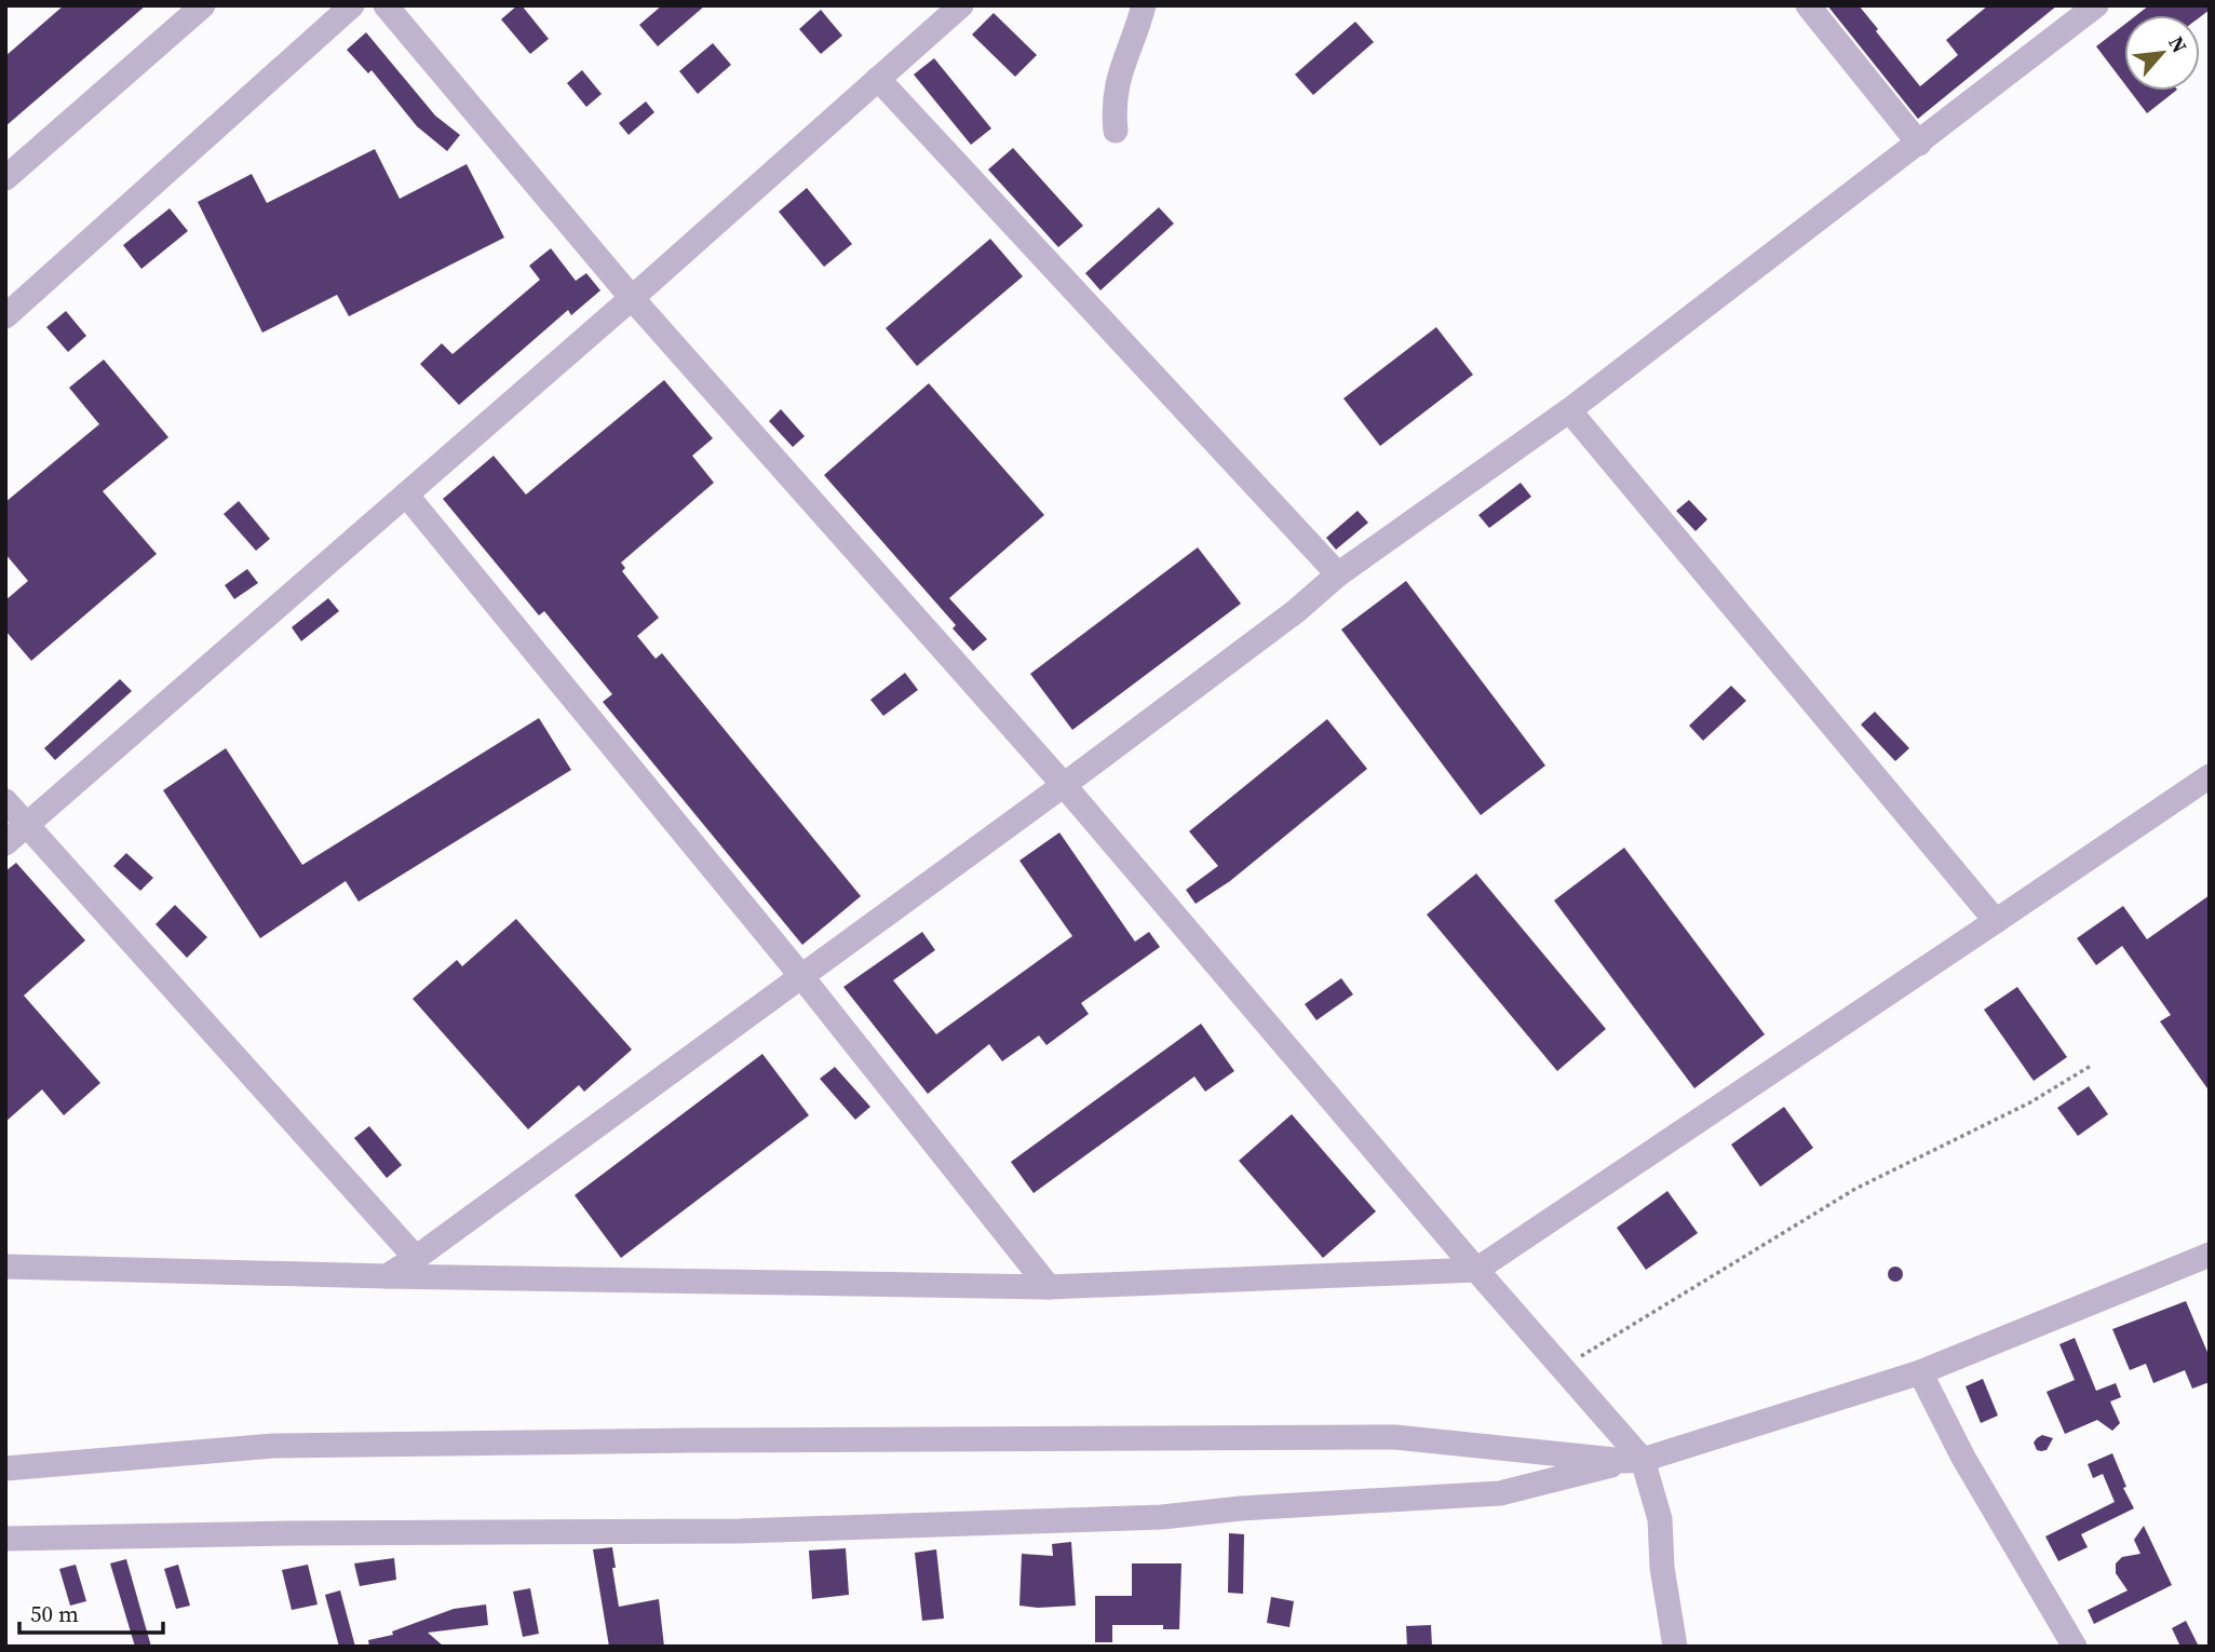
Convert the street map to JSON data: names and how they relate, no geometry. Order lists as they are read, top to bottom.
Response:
{
  "scale_bar": "50 m",
  "north": "top right"
}
